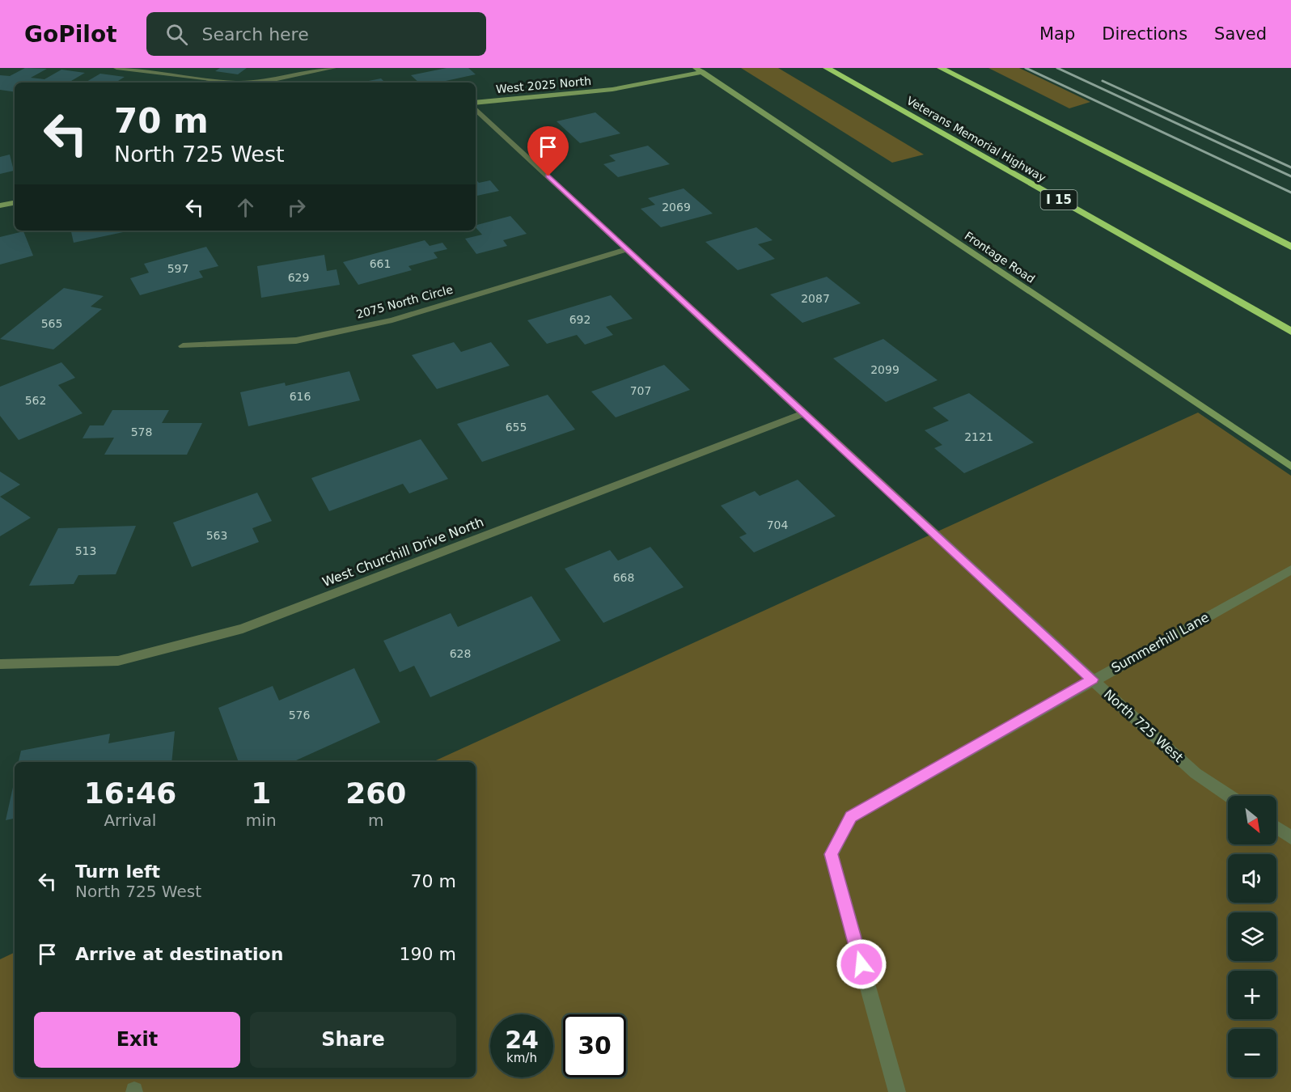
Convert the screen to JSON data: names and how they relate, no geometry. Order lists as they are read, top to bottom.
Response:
{
  "streets": {
    "highway": ["Veterans Memorial Highway", "I 15"],
    "street": [
      "West 2025 North",
      "Frontage Road",
      "2075 North Circle",
      "West Churchill Drive North",
      "Summerhill Lane",
      "North 725 West"
    ]
  },
  "crossings": [
    ["West 2025 North", "Frontage Road"],
    ["2075 North Circle", "North 725 West"],
    ["West Churchill Drive North", "North 725 West"],
    ["Summerhill Lane", "North 725 West"]
  ],
  "house_numbers": [
    "2069",
    "661",
    "597",
    "629",
    "2087",
    "692",
    "565",
    "2099",
    "707",
    "616",
    "562",
    "655",
    "578",
    "2121",
    "704",
    "563",
    "513",
    "668",
    "628",
    "576"
  ],
  "north": "bottom right",
  "page": {
    "header": "GoPilot",
    "search": "Search here",
    "nav": ["Map", "Directions", "Saved"],
    "turn": ["70 m", "North 725 West"],
    "eta": [
      "16:46",
      "Arrival",
      "1",
      "min",
      "260",
      "m"
    ],
    "map_buttons": ["+", "−"],
    "list": [
      {
        "name": "Turn left",
        "note": "North 725 West",
        "value": "70 m"
      },
      {
        "name": "Arrive at destination",
        "value": "190 m"
      }
    ],
    "buttons": ["Exit", "Share"],
    "speed": "24 km/h",
    "limit": "30"
  }
}
